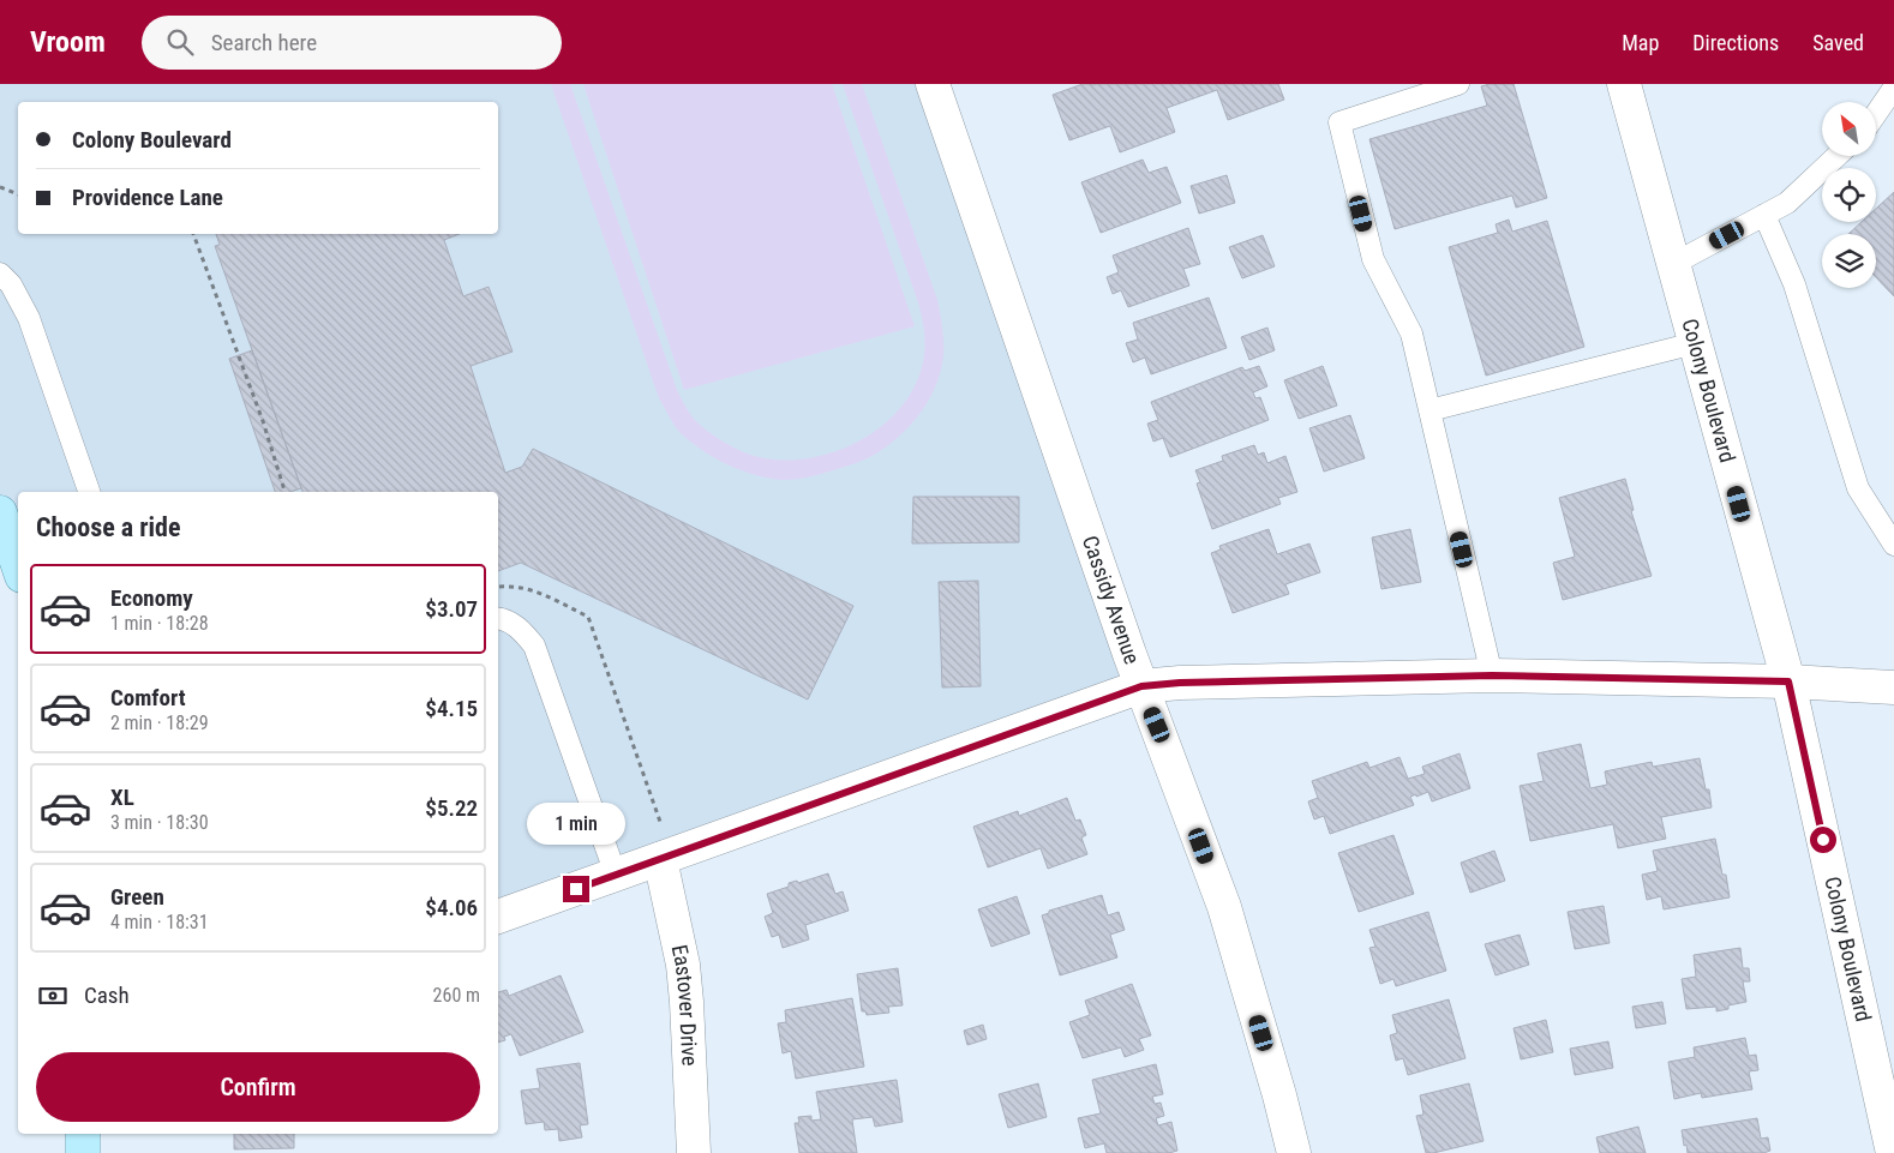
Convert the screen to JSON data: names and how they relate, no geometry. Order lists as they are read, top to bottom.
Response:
{
  "streets": {
    "street": ["Colony Boulevard", "Cassidy Avenue", "Eastover Drive"]
  },
  "north": "top left",
  "page": {
    "header": "Vroom",
    "search": "Search here",
    "nav": ["Map", "Directions", "Saved"],
    "banner": ["Colony Boulevard", "Providence Lane"],
    "heading": "Choose a ride",
    "list": [
      {
        "name": "Economy",
        "note": "1 min · 18:28",
        "value": "$3.07"
      },
      {
        "name": "Comfort",
        "note": "2 min · 18:29",
        "value": "$4.15"
      },
      {
        "name": "XL",
        "note": "3 min · 18:30",
        "value": "$5.22"
      },
      {
        "name": "Green",
        "note": "4 min · 18:31",
        "value": "$4.06"
      }
    ],
    "bubble": "1 min",
    "pay": ["Cash", "260 m"],
    "buttons": "Confirm"
  }
}
